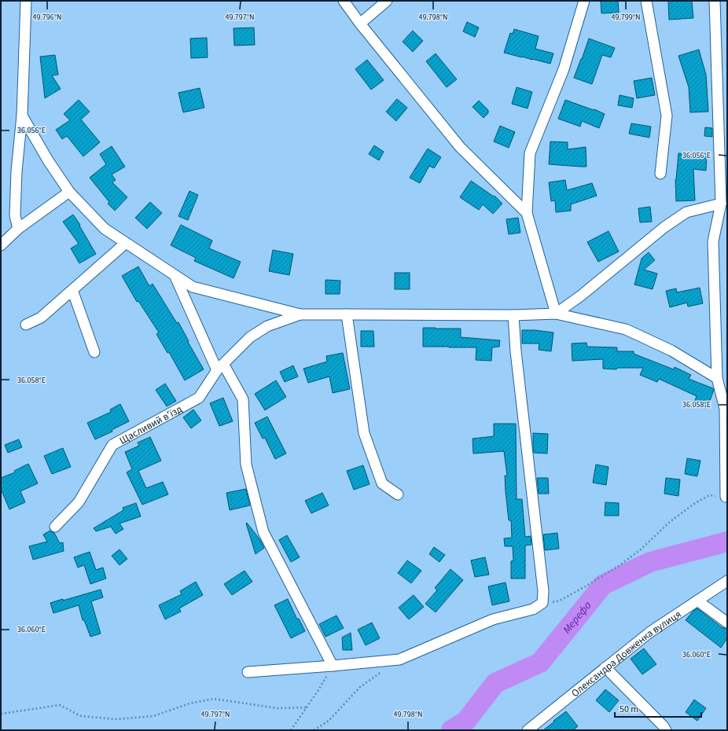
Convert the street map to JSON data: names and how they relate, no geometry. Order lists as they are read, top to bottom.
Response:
{
  "streets": {
    "street": ["Щасливий в'їзд", "Олександра Довженка вулиця"]
  },
  "water": ["Мерефа"],
  "scale_bar": "50 m",
  "coordinates": [
    "49.796°N",
    "49.797°N",
    "49.798°N",
    "49.799°N",
    "36.056°E",
    "36.058°E",
    "36.060°E"
  ]
}
